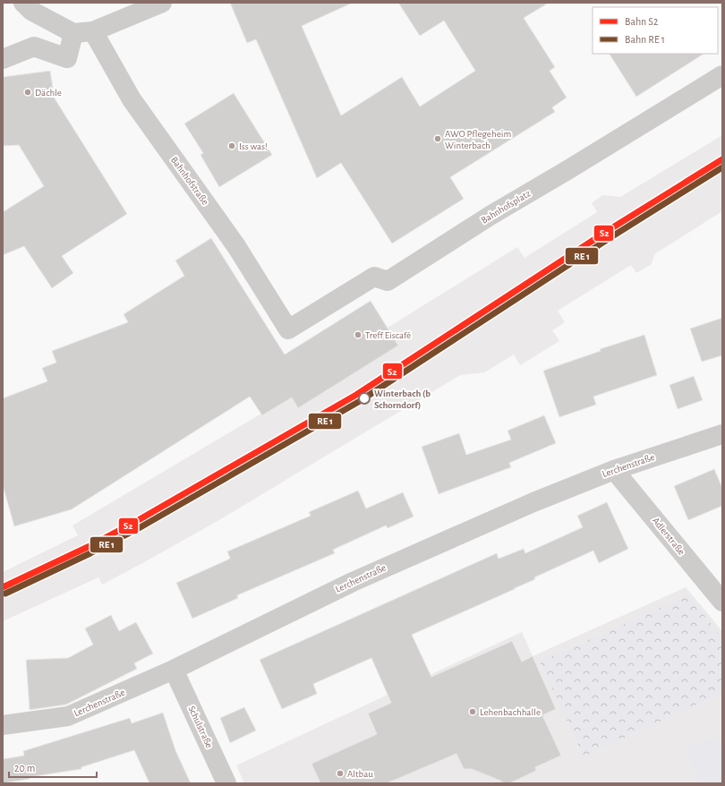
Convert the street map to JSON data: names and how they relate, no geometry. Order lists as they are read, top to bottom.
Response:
{
  "streets": {
    "street": [
      "Bahnhofstraße",
      "Bahnhofsplatz",
      "Lerchenstraße",
      "Adlerstraße",
      "Schulstraße"
    ]
  },
  "crossings": [
    ["Bahnhofstraße", "Bahnhofsplatz"],
    ["Lerchenstraße", "Adlerstraße"],
    ["Lerchenstraße", "Schulstraße"]
  ],
  "places": [
    "Dächle",
    "AWO Pflegeheim Winterbach",
    "Iss was!",
    "Treff Eiscafé",
    "Winterbach (b Schorndorf)",
    "Lehenbachhalle",
    "Altbau"
  ],
  "lines": ["rail line S2"],
  "legend": ["Bahn S2", "Bahn RE 1"],
  "scale_bar": "20 m"
}
